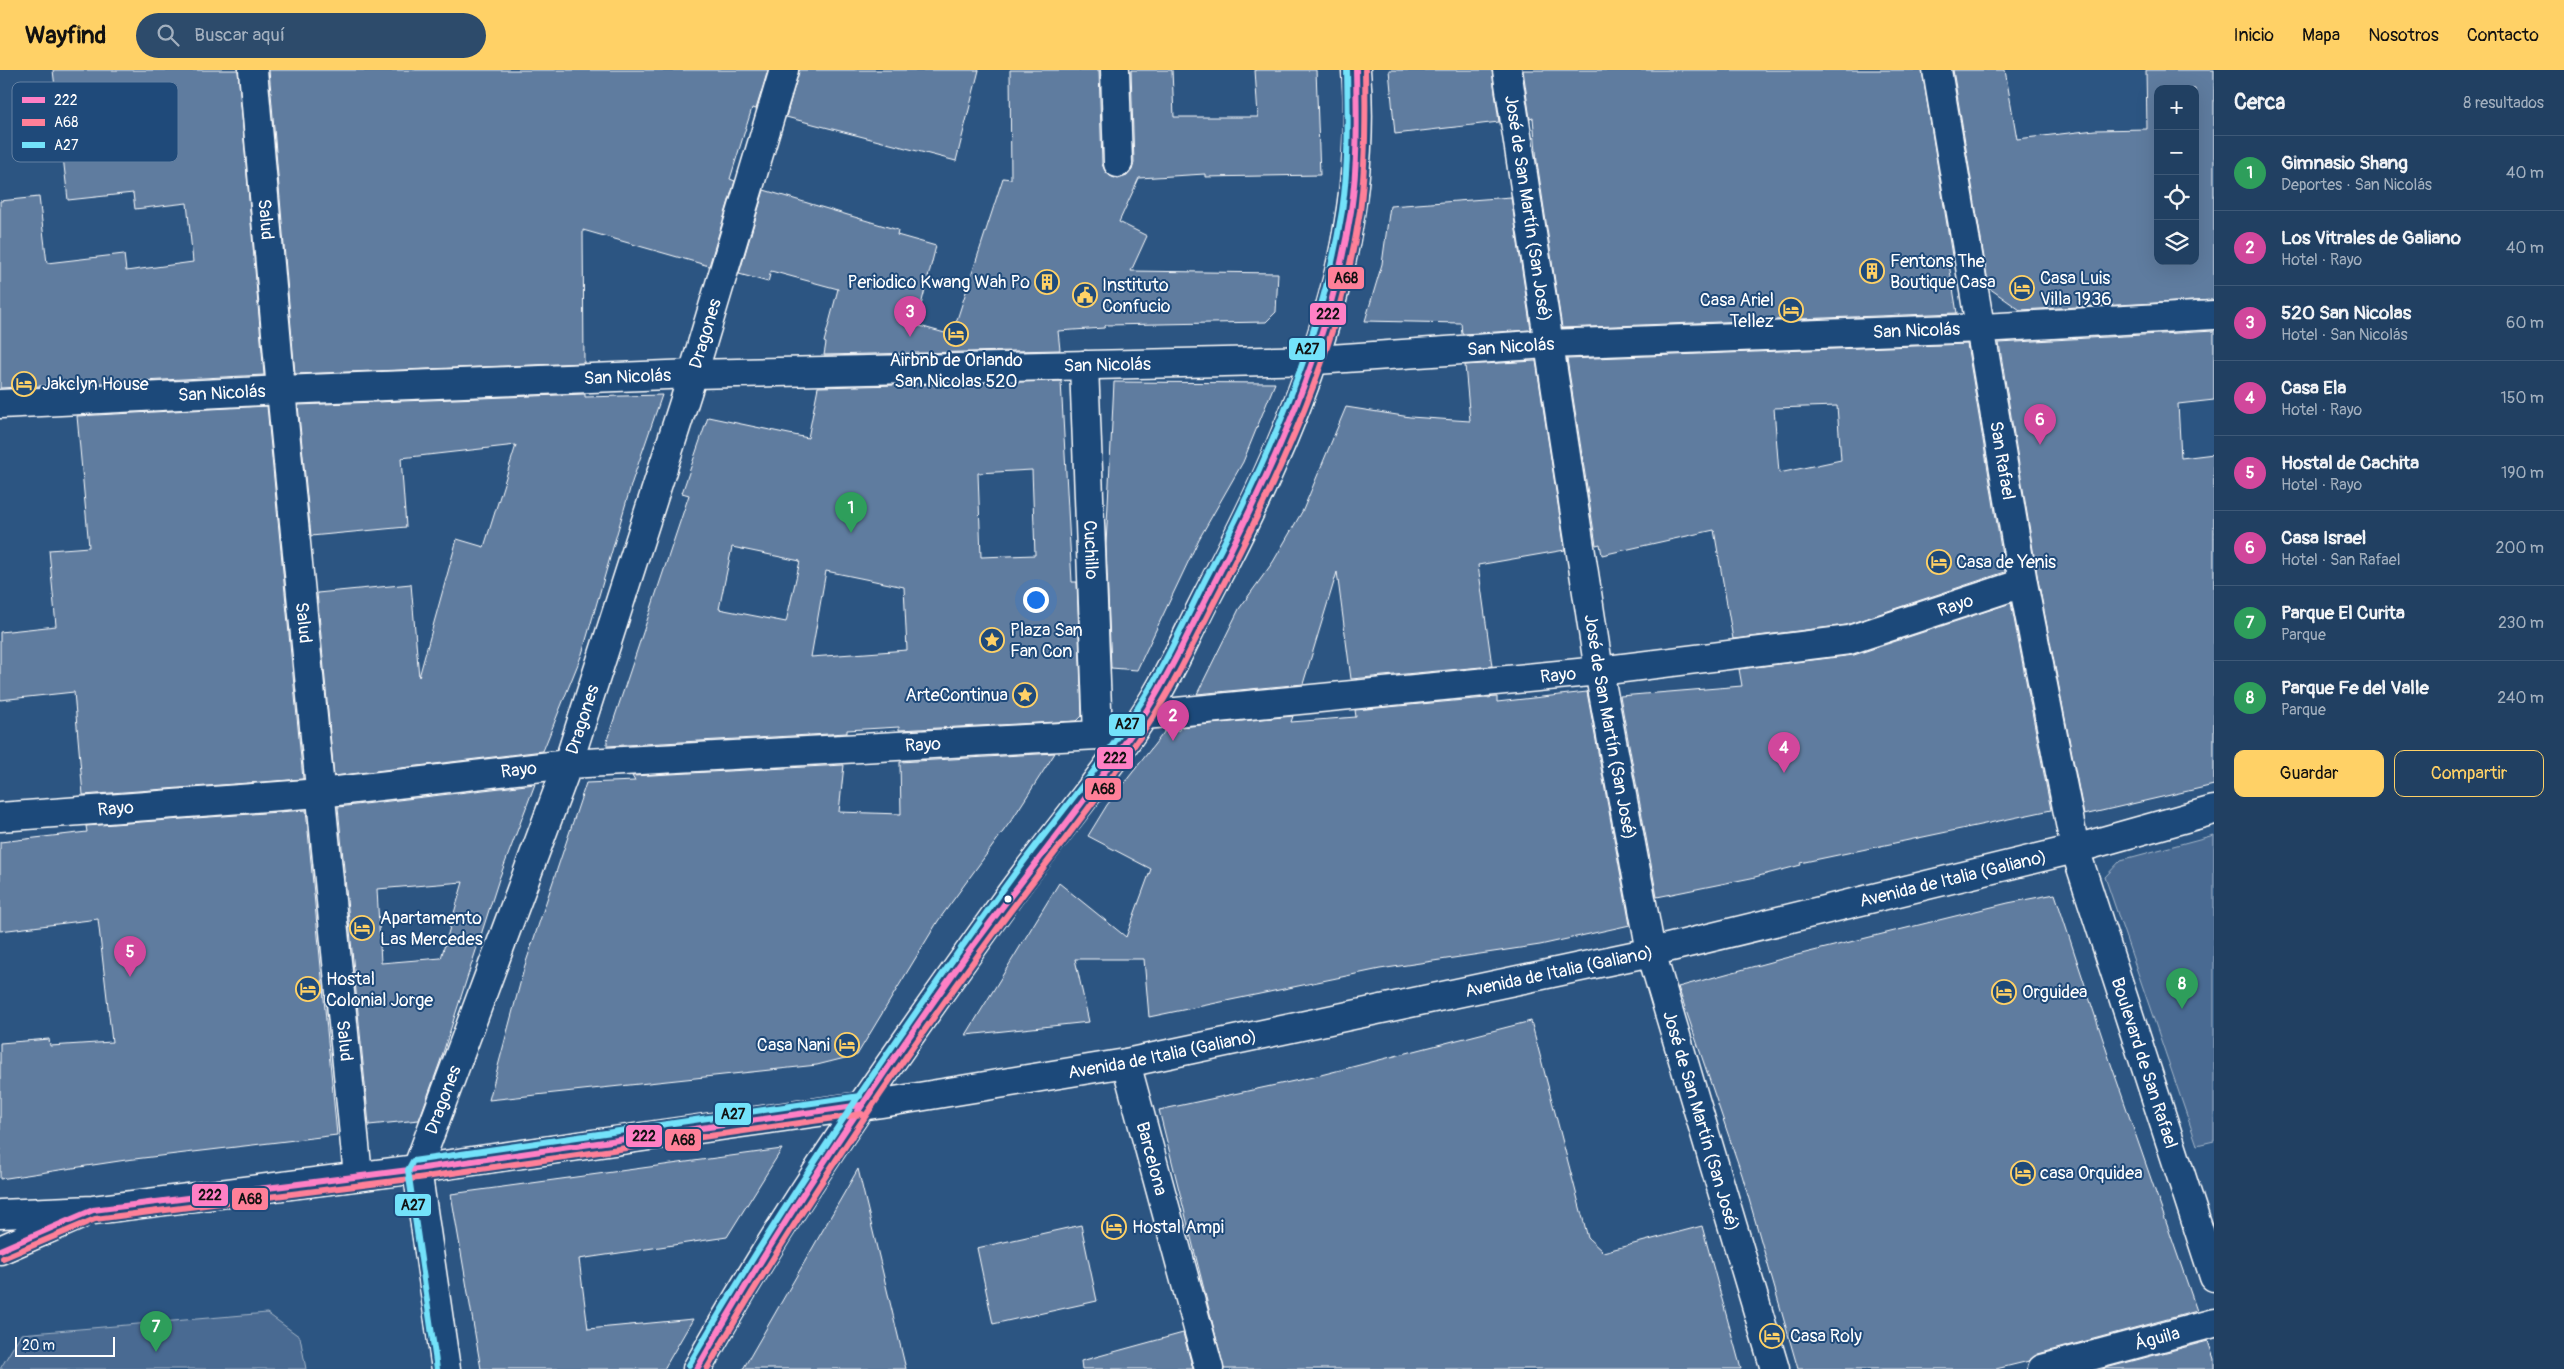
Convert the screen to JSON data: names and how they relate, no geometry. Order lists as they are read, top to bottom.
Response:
{
  "streets": {
    "street": [
      "José de San Martín (San José)",
      "Salud",
      "San Nicolás",
      "Dragones",
      "San Rafael",
      "Cuchillo",
      "Rayo",
      "Avenida de Italia (Galiano)",
      "Boulevard de San Rafael",
      "Barcelona",
      "Águila"
    ]
  },
  "crossings": [
    ["José de San Martín (San José)", "San Nicolás"],
    ["José de San Martín (San José)", "Rayo"],
    ["José de San Martín (San José)", "Avenida de Italia (Galiano)"],
    ["Salud", "San Nicolás"],
    ["Salud", "Rayo"],
    ["Salud", "Avenida de Italia (Galiano)"],
    ["San Nicolás", "Dragones"],
    ["San Nicolás", "San Rafael"],
    ["San Nicolás", "Cuchillo"],
    ["Dragones", "Rayo"],
    ["Dragones", "Avenida de Italia (Galiano)"],
    ["San Rafael", "Rayo"],
    ["San Rafael", "Avenida de Italia (Galiano)"],
    ["San Rafael", "Boulevard de San Rafael"],
    ["Cuchillo", "Rayo"],
    ["Avenida de Italia (Galiano)", "Boulevard de San Rafael"],
    ["Avenida de Italia (Galiano)", "Barcelona"]
  ],
  "places": {
    "building": ["Fentons The Boutique Casa", "Periodico Kwang Wah Po"],
    "hotel": [
      "Casa Luis Villa 1936",
      "Casa Ariel Tellez",
      "Airbnb de Orlando San Nicolas 520",
      "Jakclyn House",
      "Casa de Yenis",
      "Apartamento Las Mercedes",
      "Hostal Colonial Jorge",
      "Orguidea",
      "Casa Nani",
      "casa Orquidea",
      "Hostal Ampi",
      "Casa Roly"
    ],
    "public building": ["Instituto Confucio"],
    "place": ["Plaza San Fan Con", "ArteContinua"]
  },
  "lines": ["transit line 222", "transit line A68", "transit line A27"],
  "legend": ["222", "A68", "A27"],
  "scale_bar": "20 m",
  "page": {
    "header": "Wayfind",
    "search": "Buscar aquí",
    "nav": [
      "Inicio",
      "Mapa",
      "Nosotros",
      "Contacto"
    ],
    "heading": ["Cerca", "8 resultados"],
    "map_buttons": ["+", "−"],
    "list": [
      {
        "mark": "1",
        "name": "Gimnasio Shang",
        "note": "Deportes · San Nicolás",
        "value": "40 m"
      },
      {
        "mark": "2",
        "name": "Los Vitrales de Galiano",
        "note": "Hotel · Rayo",
        "value": "40 m"
      },
      {
        "mark": "3",
        "name": "520 San Nicolas",
        "note": "Hotel · San Nicolás",
        "value": "60 m"
      },
      {
        "mark": "4",
        "name": "Casa Ela",
        "note": "Hotel · Rayo",
        "value": "150 m"
      },
      {
        "mark": "5",
        "name": "Hostal de Cachita",
        "note": "Hotel · Rayo",
        "value": "190 m"
      },
      {
        "mark": "6",
        "name": "Casa Israel",
        "note": "Hotel · San Rafael",
        "value": "200 m"
      },
      {
        "mark": "7",
        "name": "Parque El Curita",
        "note": "Parque",
        "value": "230 m"
      },
      {
        "mark": "8",
        "name": "Parque Fe del Valle",
        "note": "Parque",
        "value": "240 m"
      }
    ],
    "pins": [
      "3",
      "6",
      "1",
      "2",
      "4",
      "5",
      "8",
      "7"
    ],
    "buttons": ["Guardar", "Compartir"],
    "scale": "20 m"
  }
}
